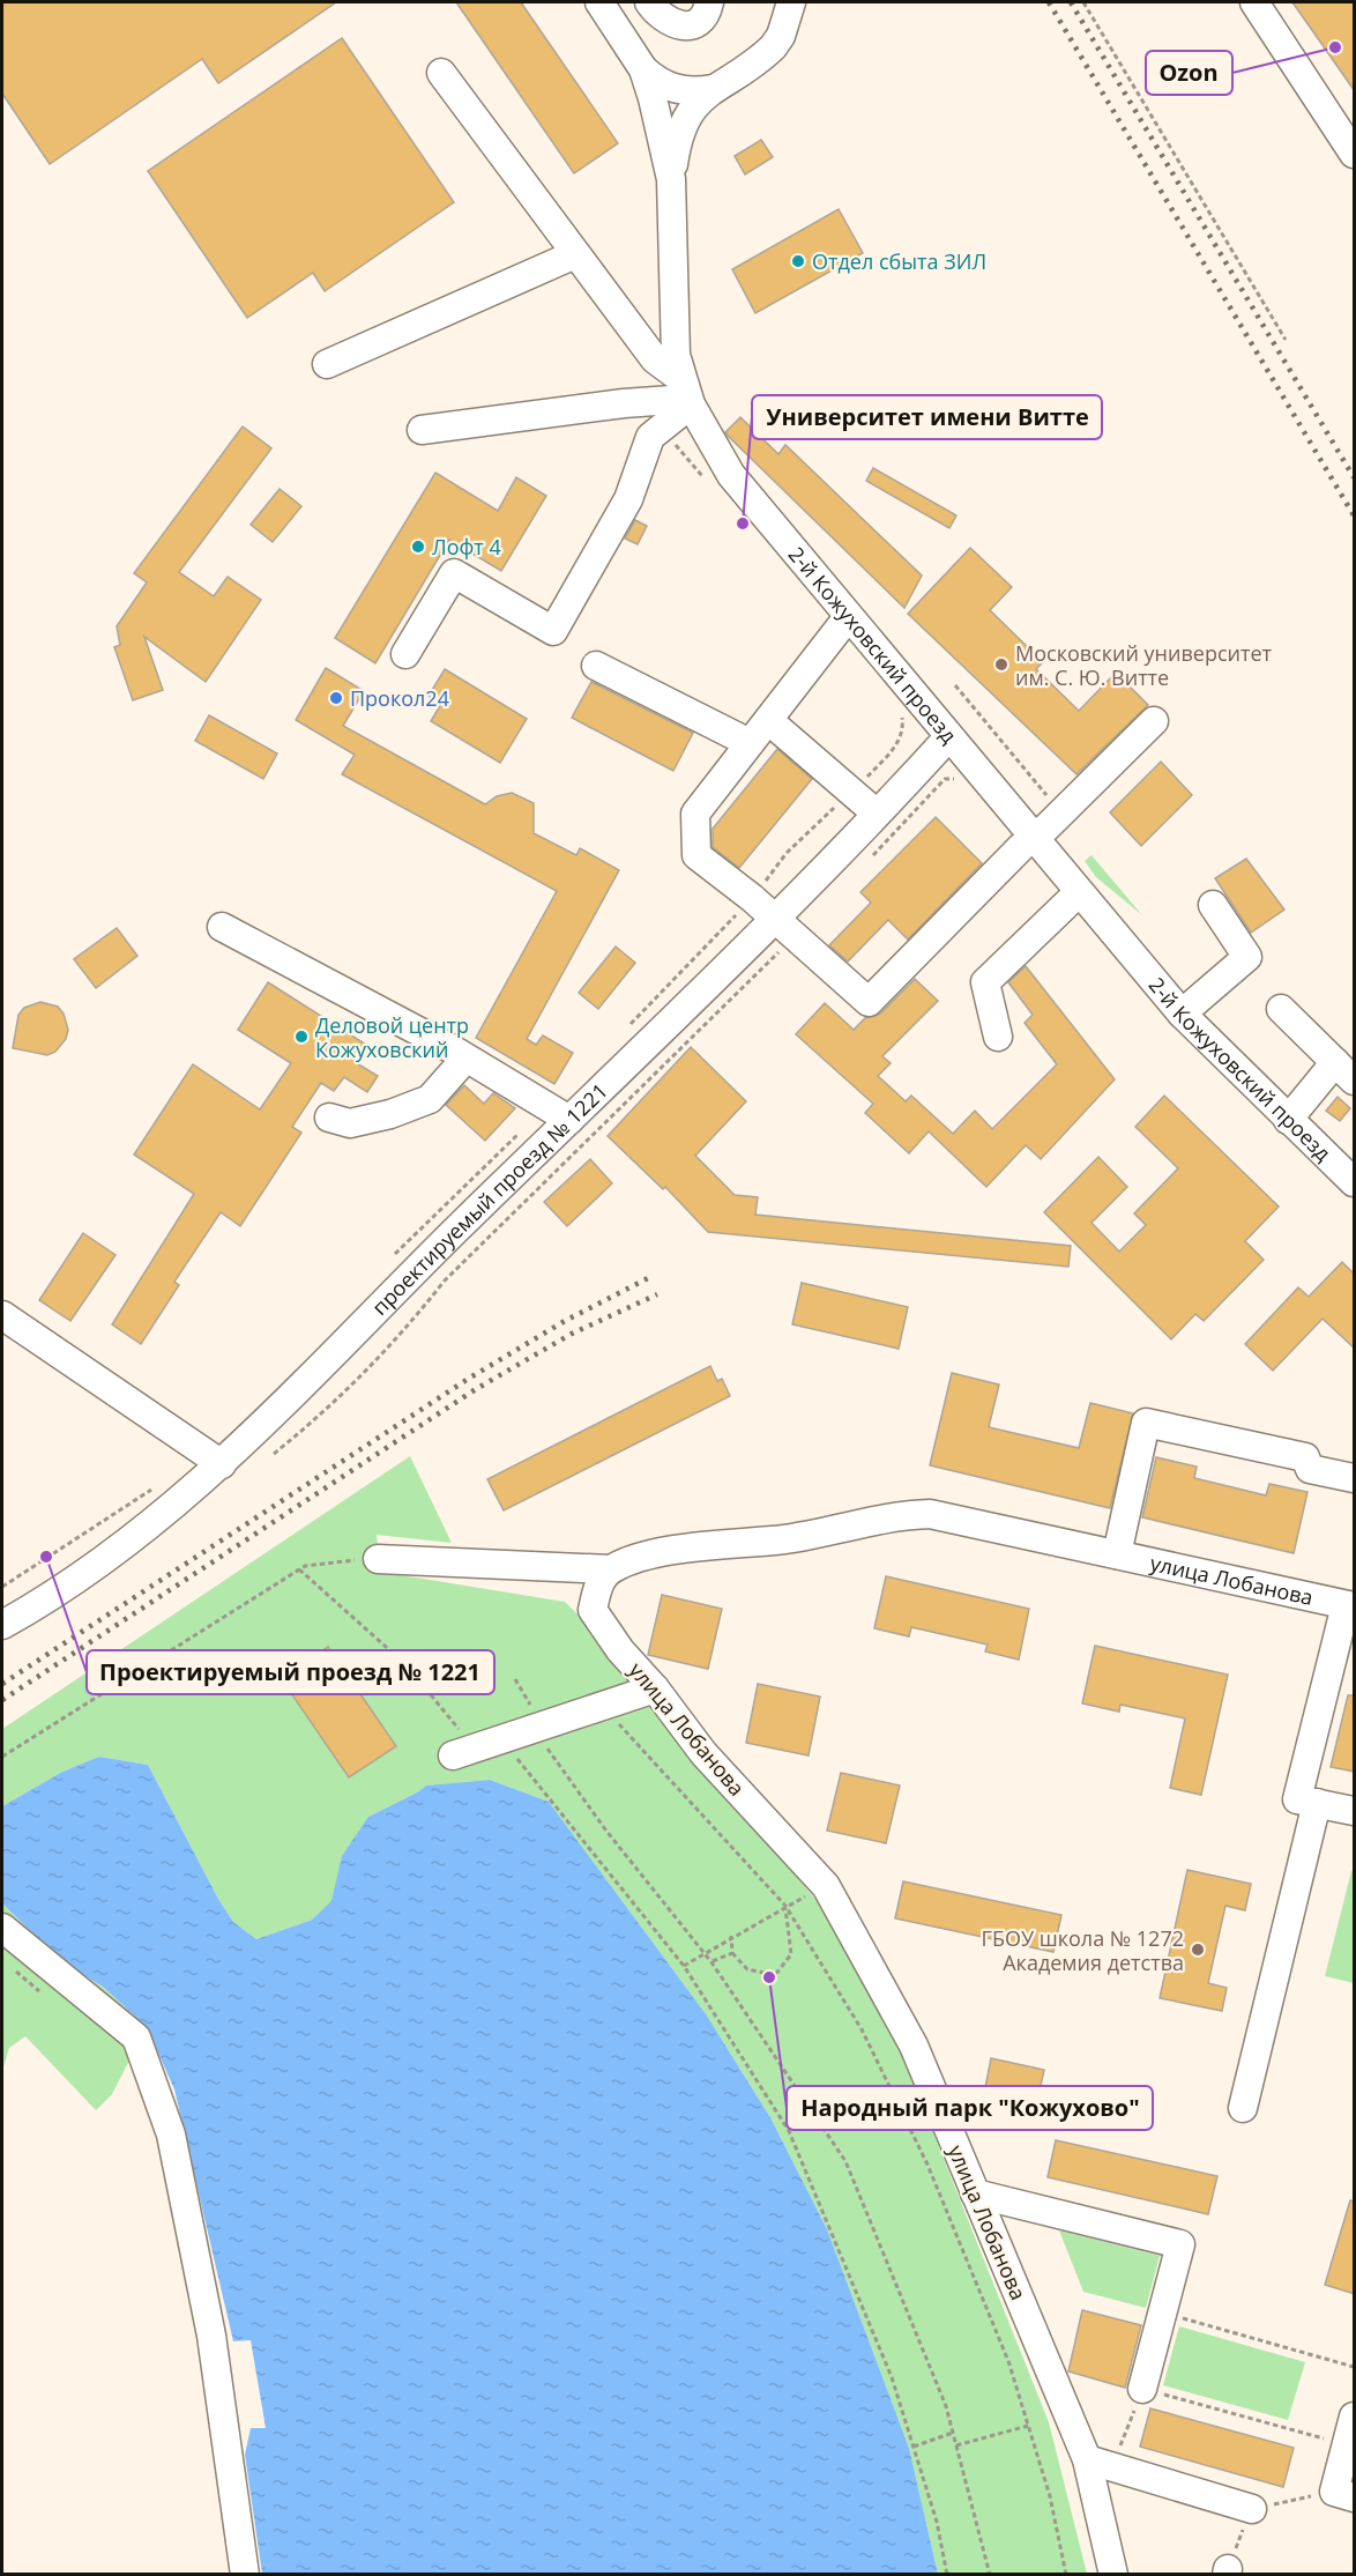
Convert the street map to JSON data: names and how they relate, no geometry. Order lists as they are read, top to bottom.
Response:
{
  "streets": {
    "street": ["2-й Кожуховский проезд", "проектируемый проезд № 1221", "улица Лобанова"]
  },
  "crossings": [
    ["2-й Кожуховский проезд", "проектируемый проезд № 1221"]
  ],
  "places": [
    "Ozon",
    "Отдел сбыта ЗИЛ",
    "Университет имени Витте",
    "Лофт 4",
    "Московский университет им. С. Ю. Витте",
    "Прокол24",
    "Деловой центр Кожуховский",
    "Проектируемый проезд № 1221",
    "ГБОУ школа № 1272 Академия детства",
    "Народный парк \"Кожухово\""
  ]
}
